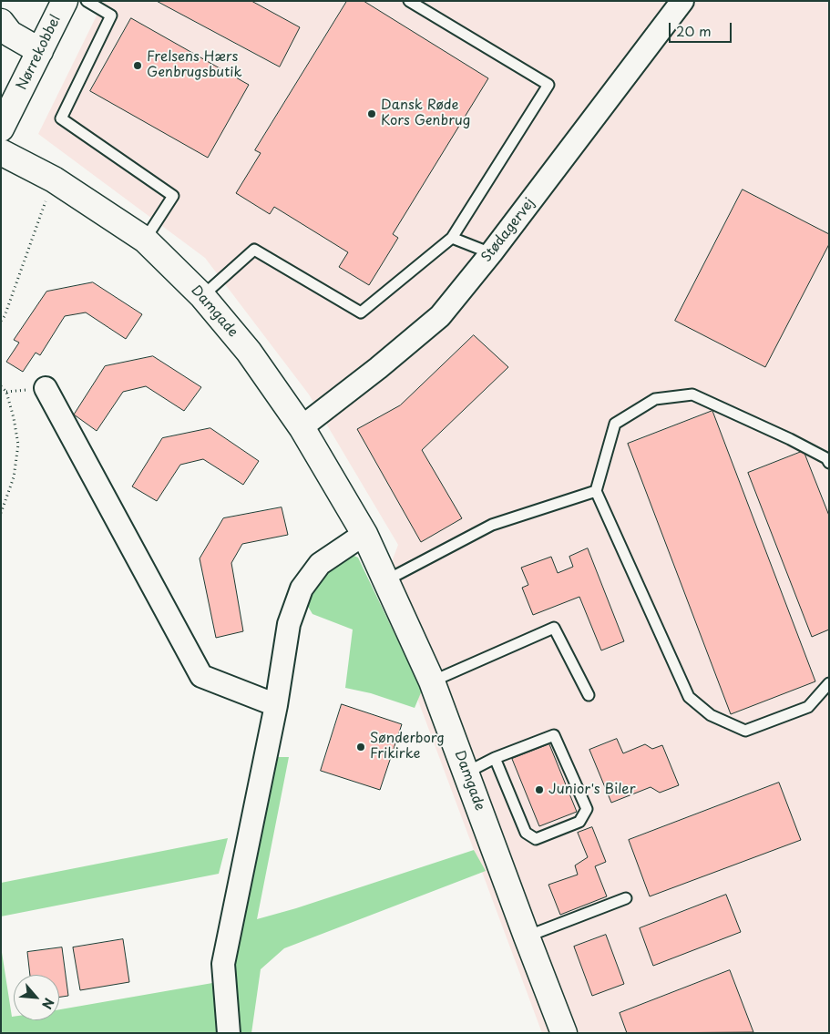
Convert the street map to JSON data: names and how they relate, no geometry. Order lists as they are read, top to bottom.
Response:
{
  "streets": {
    "street": ["Nørrekobbel", "Stødagervej", "Damgade"]
  },
  "crossings": [
    ["Stødagervej", "Damgade"]
  ],
  "places": [
    "Frelsens Hærs Genbrugsbutik",
    "Dansk Røde Kors Genbrug",
    "Sønderborg Frikirke",
    "Junior's Biler"
  ],
  "scale_bar": "20 m",
  "north": "bottom right"
}
